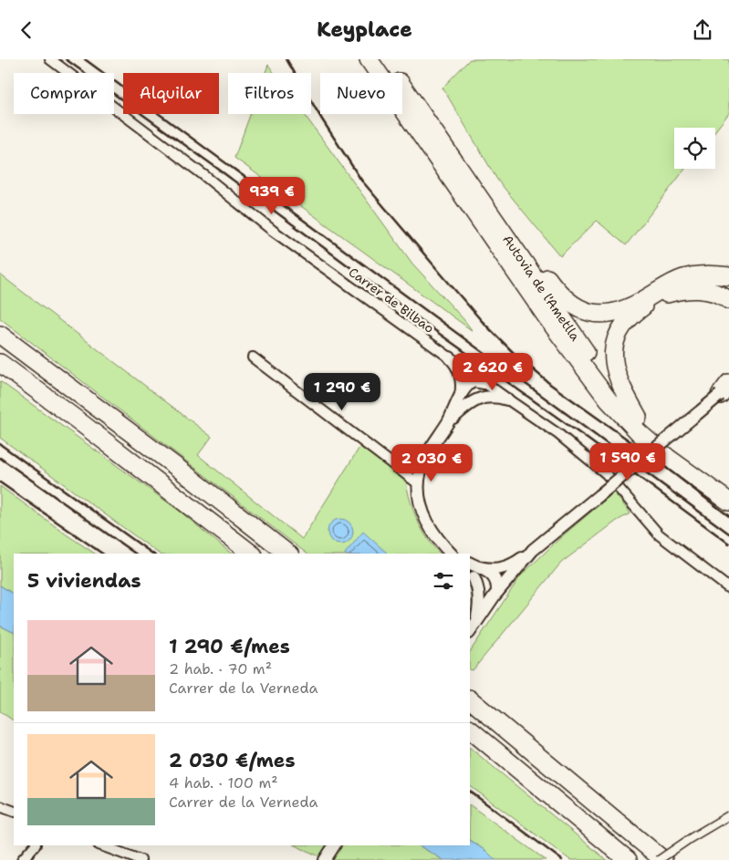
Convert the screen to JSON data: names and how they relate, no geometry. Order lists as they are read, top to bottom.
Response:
{
  "streets": {
    "highway": ["Autovia de l'Ametlla"],
    "street": ["Carrer de Bilbao"]
  },
  "page": {
    "header": "Keyplace",
    "chip": [
      "Comprar",
      "Alquilar",
      "Filtros",
      "Nuevo"
    ],
    "price": [
      "939 €",
      "2 620 €",
      "1 290 €",
      "1 590 €",
      "2 030 €"
    ],
    "heading": "5 viviendas",
    "list": [
      {
        "name": "1 290 €/mes",
        "note": "2 hab. · 70 m² · Carrer de la Verneda"
      },
      {
        "name": "2 030 €/mes",
        "note": "4 hab. · 100 m² · Carrer de la Verneda"
      }
    ]
  }
}
